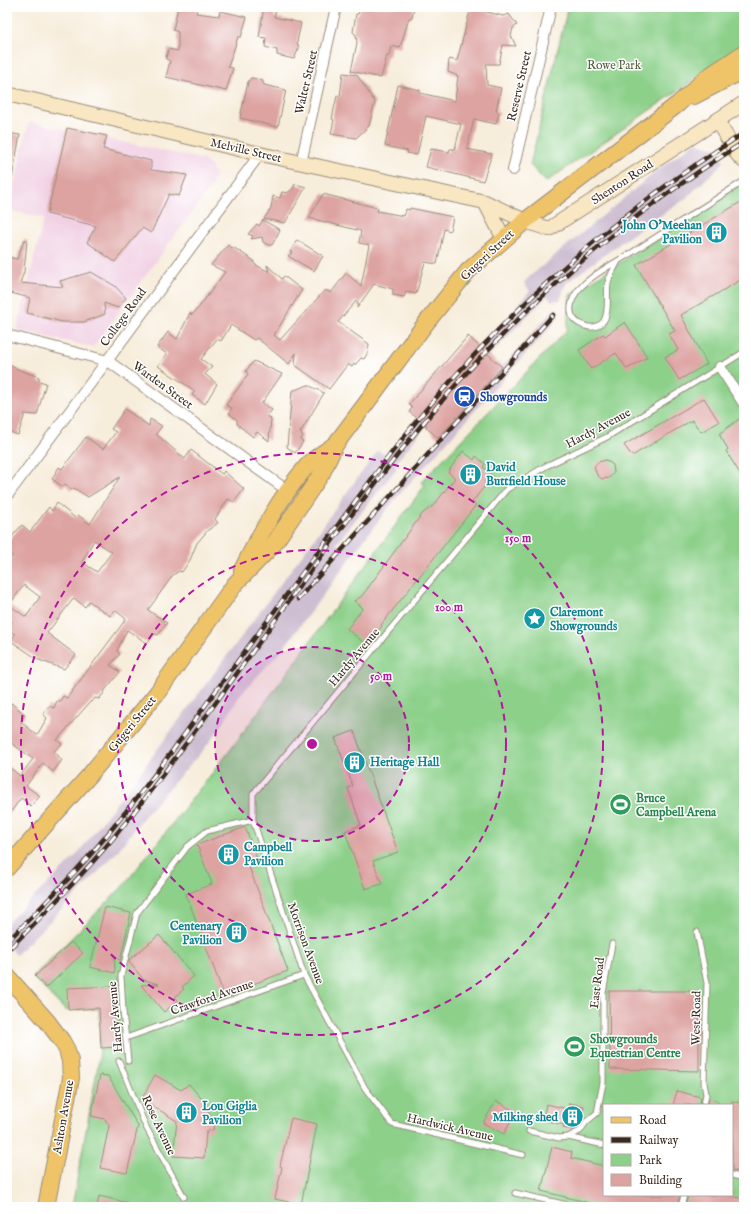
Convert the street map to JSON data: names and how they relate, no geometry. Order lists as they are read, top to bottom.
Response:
{
  "streets": {
    "main road": ["Gugeri Street", "Ashton Avenue"],
    "street": [
      "Walter Street",
      "Reserve Street",
      "Melville Street",
      "Shenton Road",
      "College Road",
      "Warden Street"
    ],
    "lane": [
      "Hardy Avenue",
      "Morrison Avenue",
      "East Road",
      "Crawford Avenue",
      "West Road",
      "Rose Avenue",
      "Hardwick Avenue"
    ]
  },
  "crossings": [
    ["Walter Street", "Melville Street"],
    ["Melville Street", "Shenton Road"],
    ["Melville Street", "Gugeri Street"],
    ["Melville Street", "College Road"],
    ["Shenton Road", "Gugeri Street"],
    ["Gugeri Street", "Warden Street"],
    ["College Road", "Warden Street"],
    ["Hardy Avenue", "Morrison Avenue"],
    ["Hardy Avenue", "Crawford Avenue"],
    ["Morrison Avenue", "Crawford Avenue"],
    ["Morrison Avenue", "Hardwick Avenue"]
  ],
  "parks": ["Rowe Park"],
  "places": {
    "building": [
      "John O'Meehan Pavilion",
      "David Buttfield House",
      "Heritage Hall",
      "Campbell Pavilion",
      "Centenary Pavilion",
      "Lou Giglia Pavilion",
      "Milking shed"
    ],
    "station": ["Showgrounds"],
    "place": ["Claremont Showgrounds"],
    "sports": ["Bruce Campbell Arena", "Showgrounds Equestrian Centre"]
  },
  "legend": [
    "Road",
    "Railway",
    "Park",
    "Building"
  ],
  "rings": ["150 m", "100 m", "50 m"]
}
